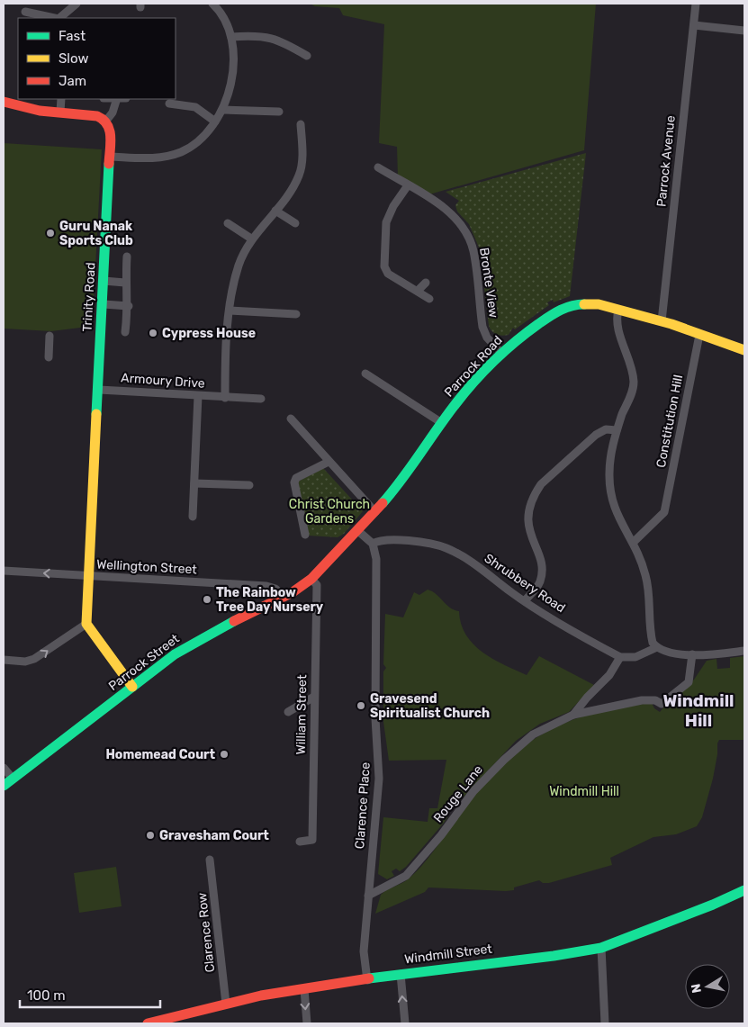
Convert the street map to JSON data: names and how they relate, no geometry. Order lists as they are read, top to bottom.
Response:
{
  "streets": {
    "street": [
      "Parrock Avenue",
      "Bronte View",
      "Trinity Road",
      "Parrock Road",
      "Armoury Drive",
      "Constitution Hill",
      "Wellington Street",
      "Shrubbery Road",
      "Parrock Street",
      "William Street",
      "Rouge Lane",
      "Clarence Place",
      "Clarence Row",
      "Windmill Street"
    ]
  },
  "crossings": [
    ["Parrock Avenue", "Parrock Road"],
    ["Bronte View", "Parrock Road"],
    ["Trinity Road", "Armoury Drive"],
    ["Trinity Road", "Wellington Street"],
    ["Parrock Road", "Constitution Hill"],
    ["Parrock Road", "Parrock Street"],
    ["Parrock Road", "William Street"],
    ["Wellington Street", "Parrock Street"],
    ["Shrubbery Road", "Rouge Lane"],
    ["Shrubbery Road", "Clarence Place"],
    ["Parrock Street", "William Street"],
    ["Rouge Lane", "Clarence Place"],
    ["Clarence Place", "Windmill Street"],
    ["Clarence Row", "Windmill Street"]
  ],
  "districts": ["Windmill Hill"],
  "parks": ["Christ Church Gardens", "Windmill Hill"],
  "places": [
    "Guru Nanak Sports Club",
    "Cypress House",
    "The Rainbow Tree Day Nursery",
    "Gravesend Spiritualist Church",
    "Homemead Court",
    "Gravesham Court"
  ],
  "legend": ["Fast", "Slow", "Jam"],
  "scale_bar": "100 m",
  "north": "left"
}
